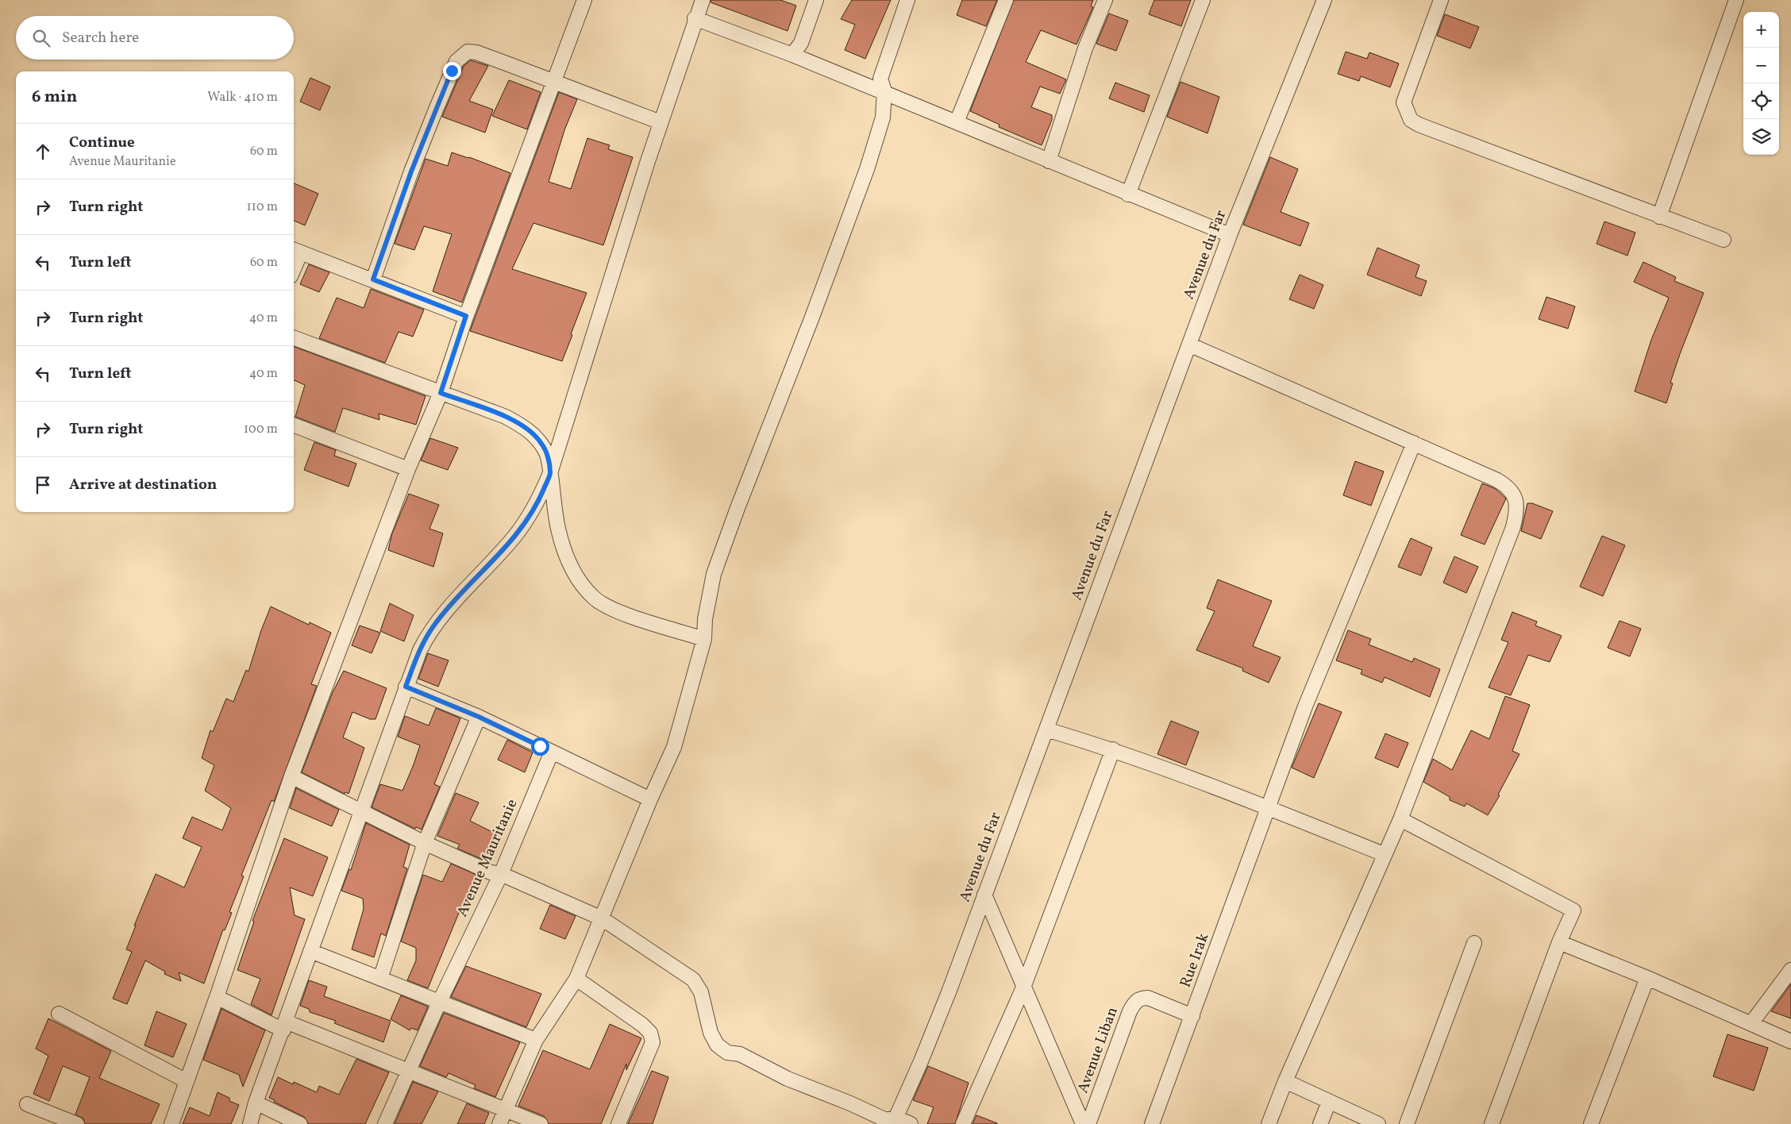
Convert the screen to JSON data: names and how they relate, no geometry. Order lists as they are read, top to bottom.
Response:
{
  "streets": {
    "street": [
      "Avenue du Far",
      "Avenue Mauritanie",
      "Rue Irak",
      "Avenue Liban"
    ]
  },
  "crossings": [
    ["Rue Irak", "Avenue Liban"]
  ],
  "page": {
    "map_buttons": ["+", "−"],
    "search": "Search here",
    "heading": ["6 min", "Walk · 410 m"],
    "list": [
      ["Continue", "Avenue Mauritanie", "60 m"],
      ["Turn right", "110 m"],
      ["Turn left", "60 m"],
      ["Turn right", "40 m"],
      ["Turn left", "40 m"],
      ["Turn right", "100 m"],
      "Arrive at destination"
    ]
  }
}
